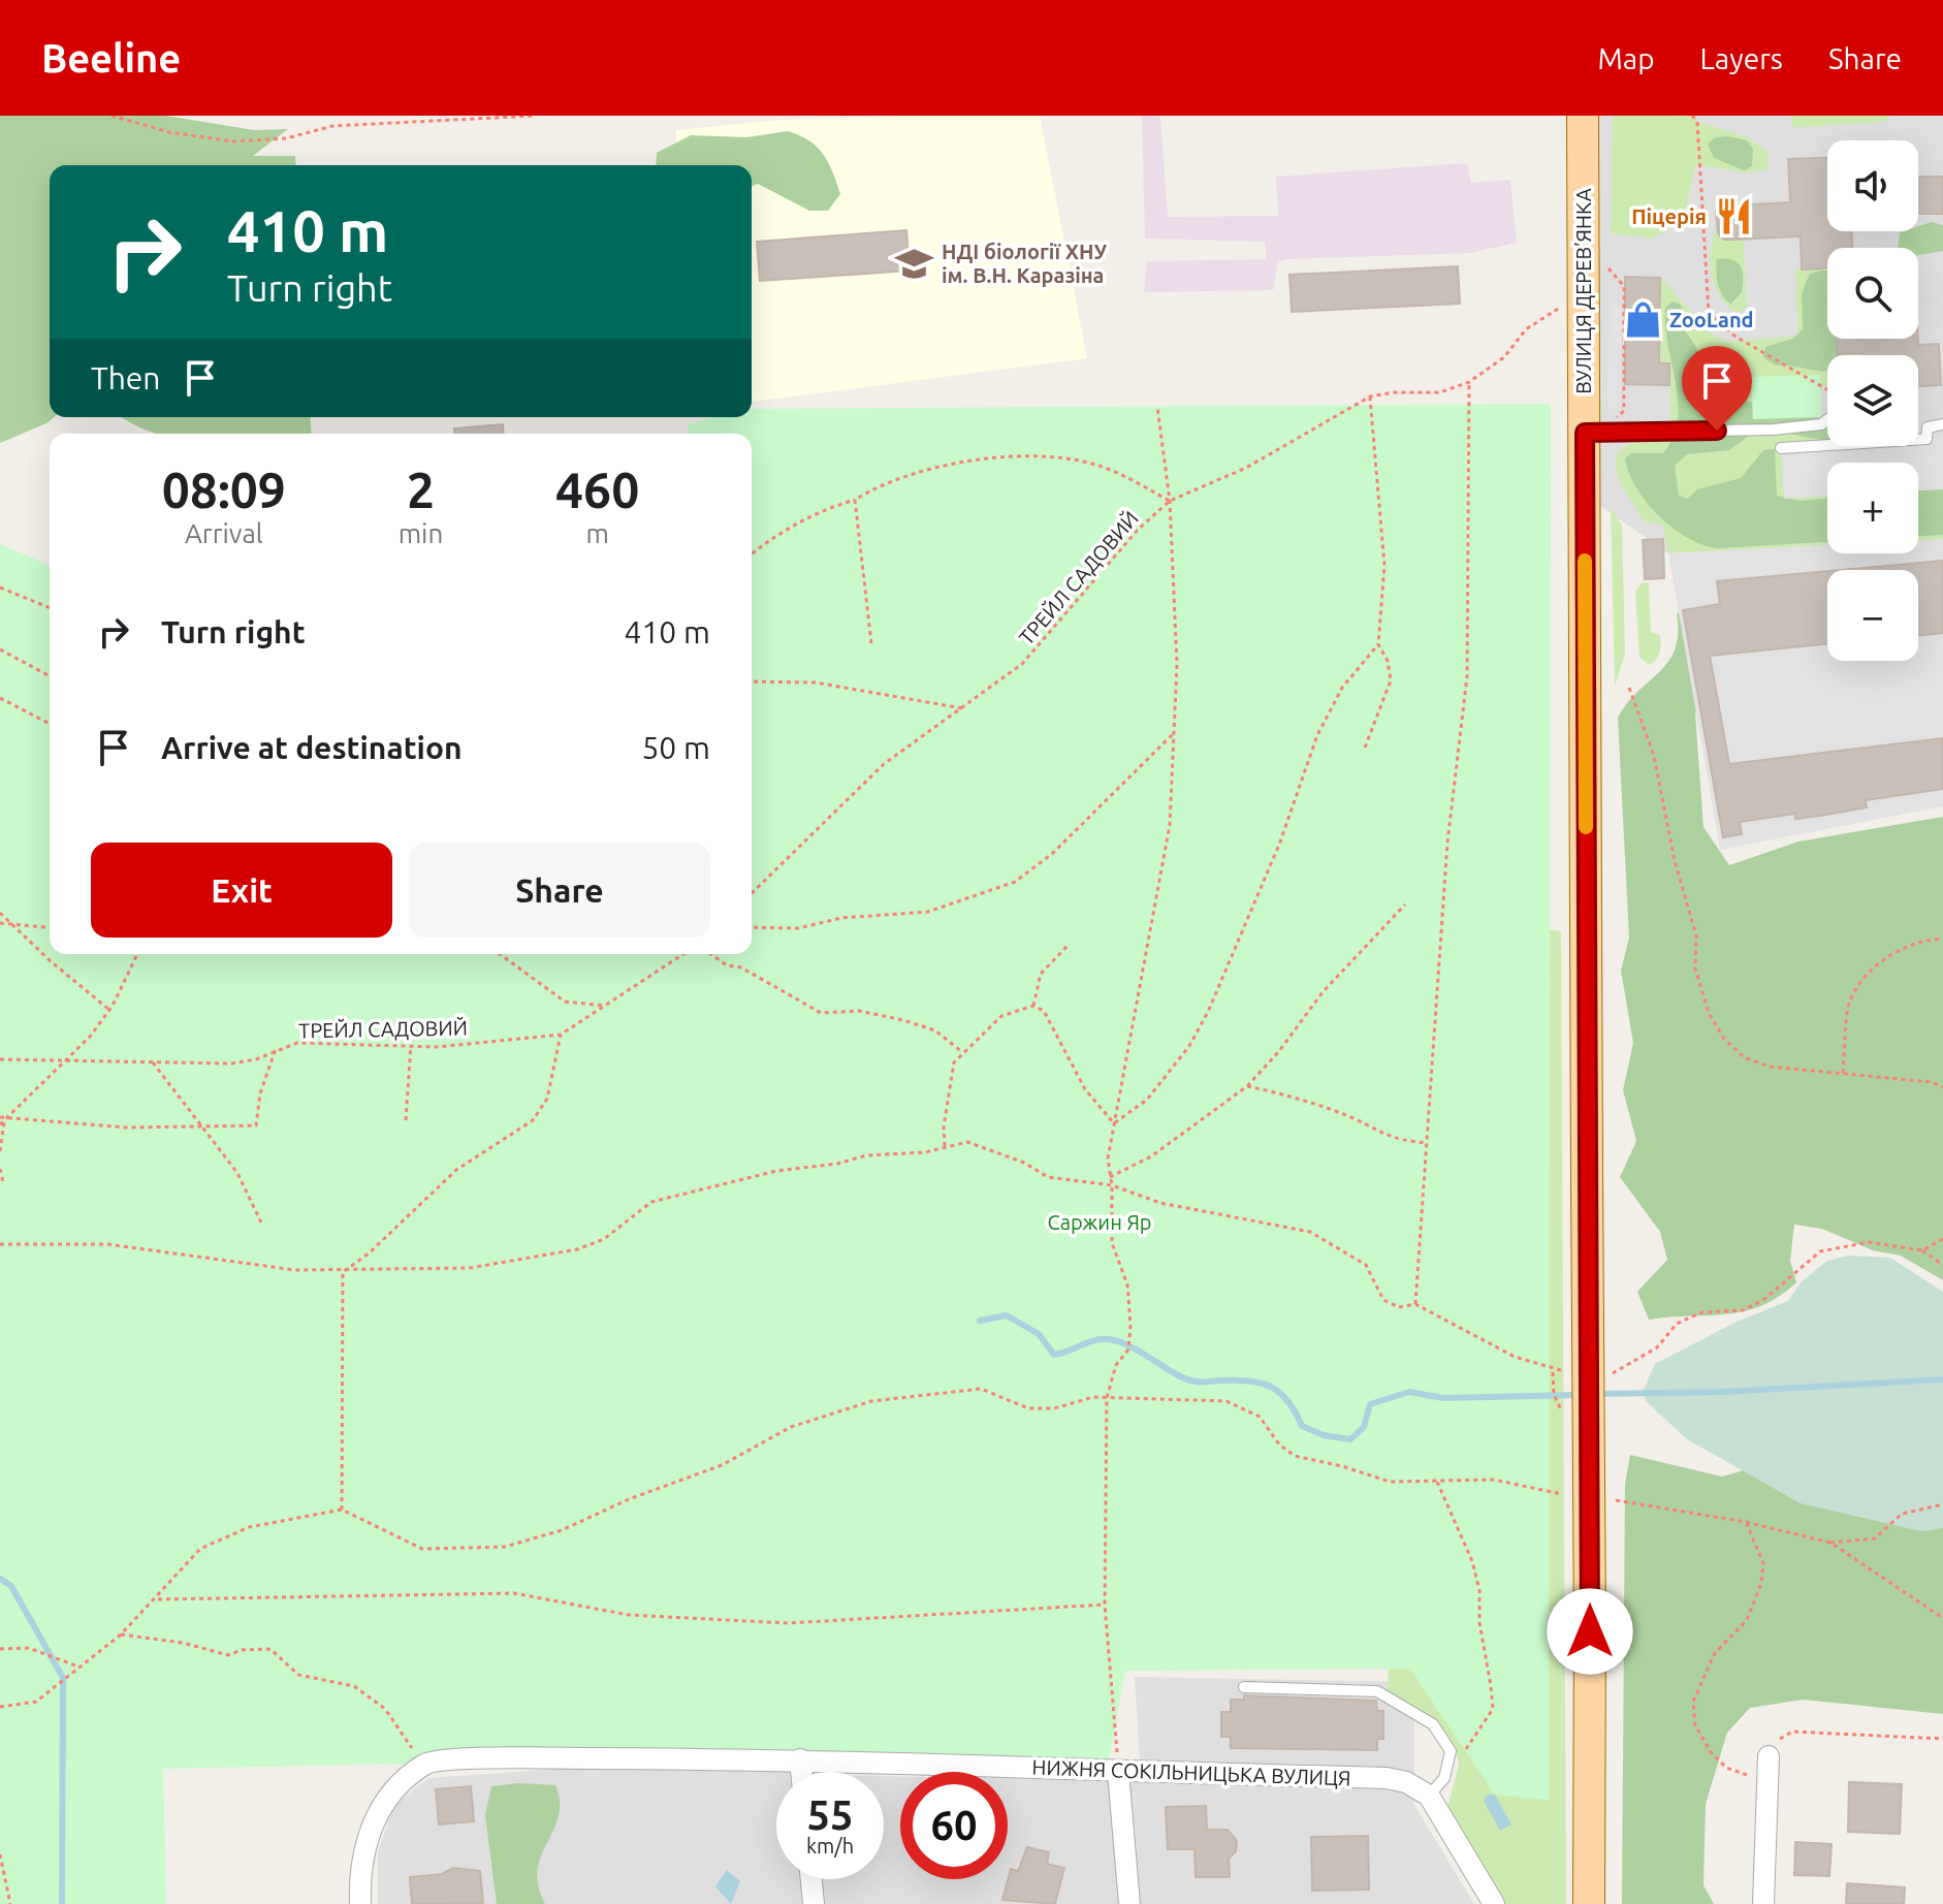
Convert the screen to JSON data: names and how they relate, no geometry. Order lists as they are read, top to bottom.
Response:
{
  "streets": {
    "main road": ["ВУЛИЦЯ ДЕРЕВ’ЯНКА"],
    "street": ["НИЖНЯ СОКІЛЬНИЦЬКА ВУЛИЦЯ"],
    "path": ["ТРЕЙЛ САДОВИЙ"]
  },
  "parks": ["Саржин Яр"],
  "places": {
    "restaurant": ["Піцерія"],
    "school or university": ["НДІ біології ХНУ ім. В.Н. Каразіна"],
    "shop": ["ZooLand"]
  },
  "page": {
    "header": "Beeline",
    "nav": ["Map", "Layers", "Share"],
    "map_buttons": ["+", "−"],
    "turn": ["410 m", "Turn right"],
    "then": "Then",
    "eta": [
      "08:09",
      "Arrival",
      "2",
      "min",
      "460",
      "m"
    ],
    "list": [
      {
        "name": "Turn right",
        "value": "410 m"
      },
      {
        "name": "Arrive at destination",
        "value": "50 m"
      }
    ],
    "buttons": ["Exit", "Share"],
    "speed": "55 km/h",
    "limit": "60"
  }
}
